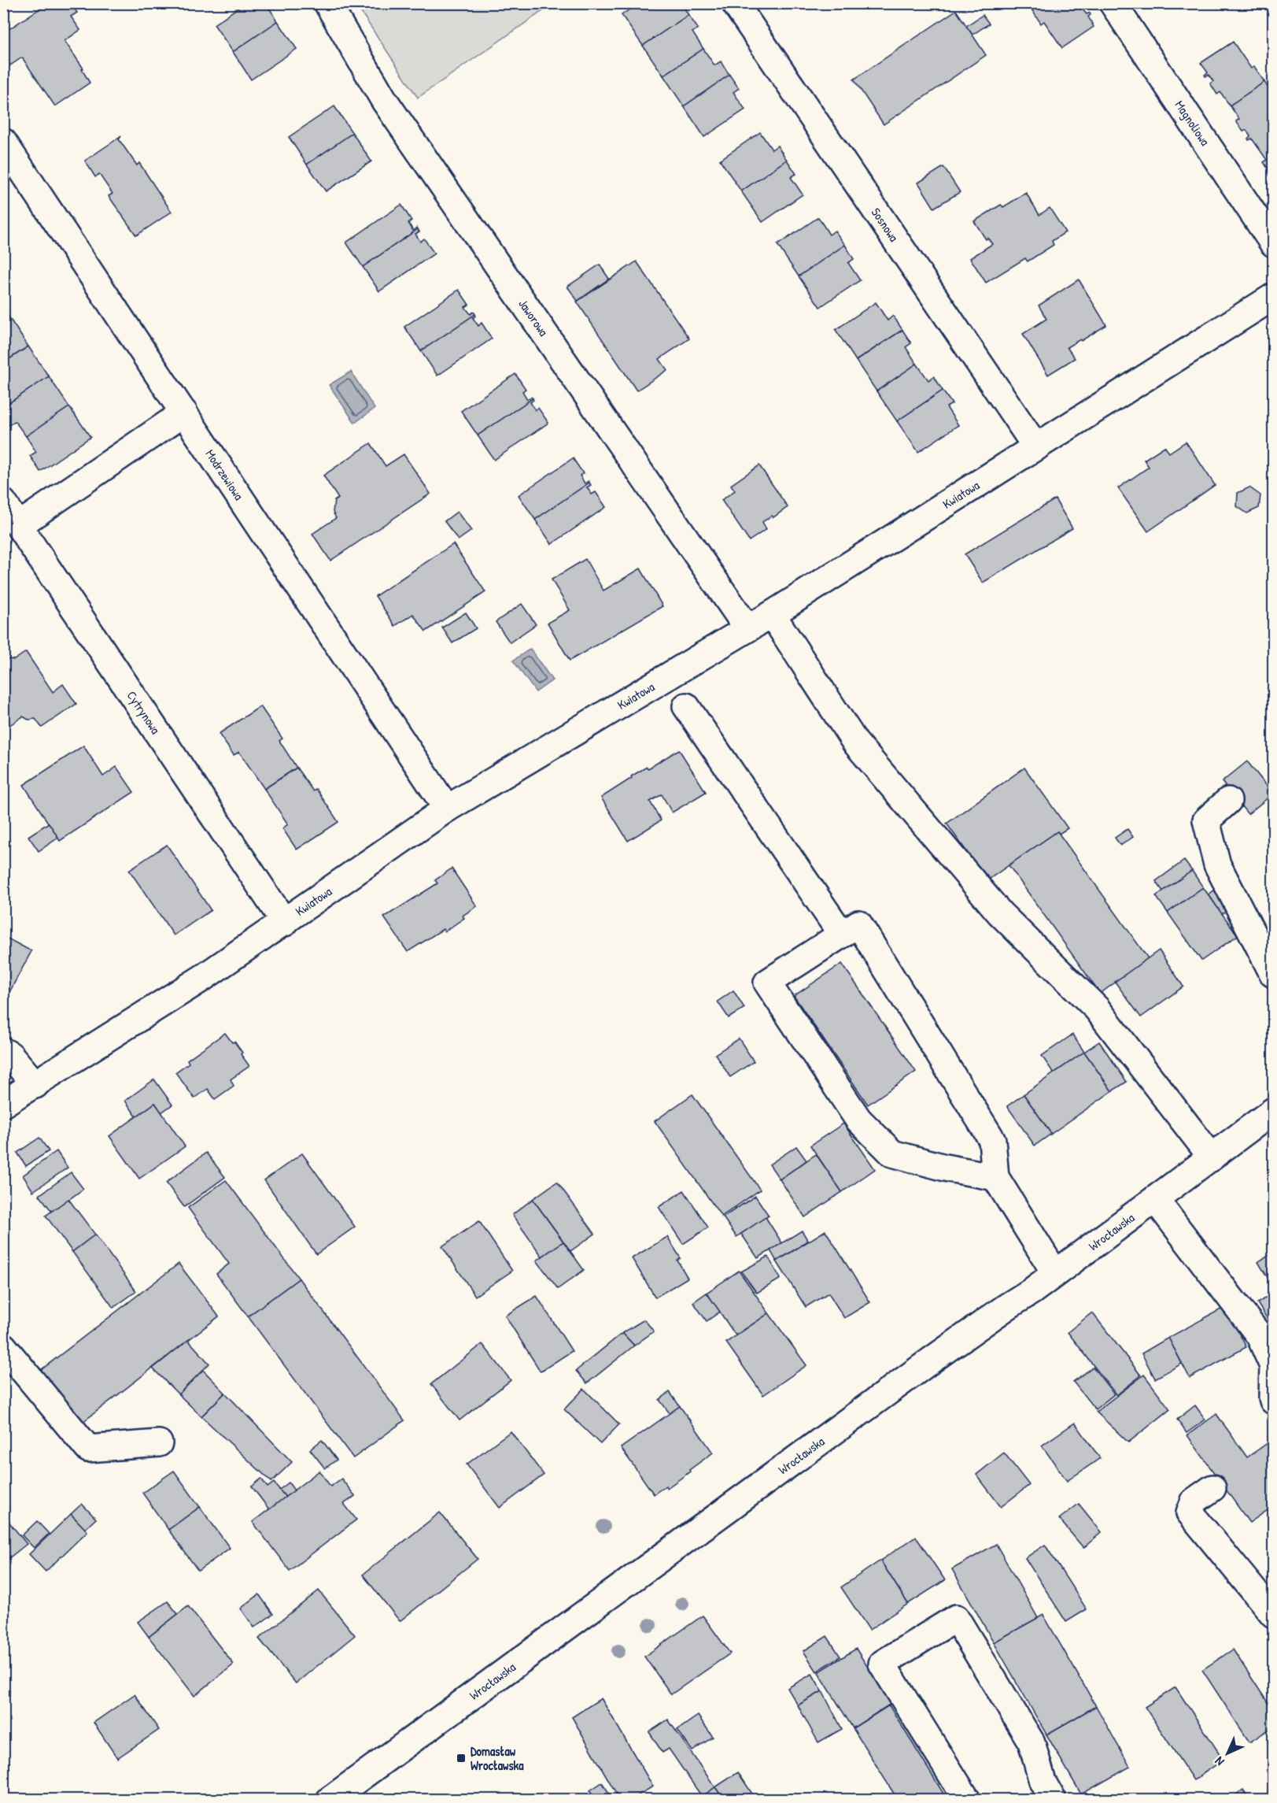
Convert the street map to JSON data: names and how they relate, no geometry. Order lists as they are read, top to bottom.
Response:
{
  "streets": {
    "street": [
      "Magnoliowa",
      "Sosnowa",
      "Jaworowa",
      "Modrzewiowa",
      "Kwiatowa",
      "Cytrynowa",
      "Wrocławska"
    ]
  },
  "crossings": [
    ["Sosnowa", "Kwiatowa"],
    ["Jaworowa", "Kwiatowa"],
    ["Modrzewiowa", "Kwiatowa"],
    ["Kwiatowa", "Cytrynowa"]
  ],
  "places": {
    "transit": ["Domasław Wrocławska"]
  },
  "north": "bottom left"
}
